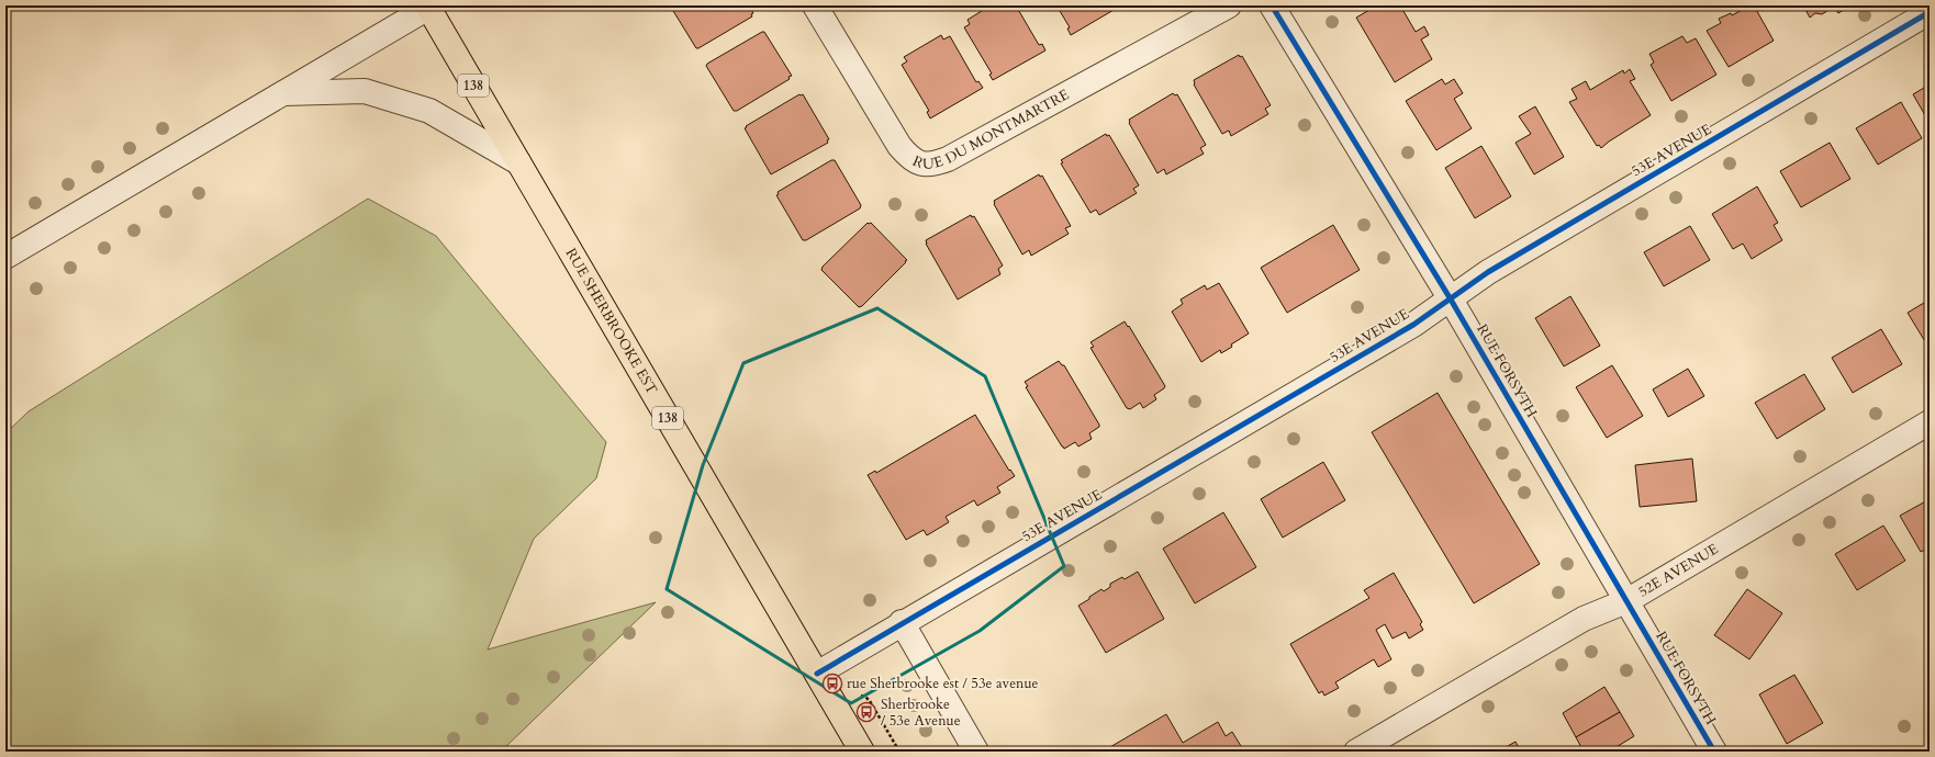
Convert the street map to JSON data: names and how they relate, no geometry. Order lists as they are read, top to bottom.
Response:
{
  "streets": {
    "main road": ["138", "RUE SHERBROOKE EST"],
    "street": [
      "RUE DU MONTMARTRE",
      "53E AVENUE",
      "RUE FORSYTH",
      "52E AVENUE"
    ]
  },
  "crossings": [
    ["53E AVENUE", "RUE SHERBROOKE EST"],
    ["53E AVENUE", "RUE FORSYTH"],
    ["RUE FORSYTH", "52E AVENUE"]
  ],
  "places": {
    "bus stop": ["rue Sherbrooke est / 53e avenue", "Sherbrooke / 53e Avenue"]
  }
}
